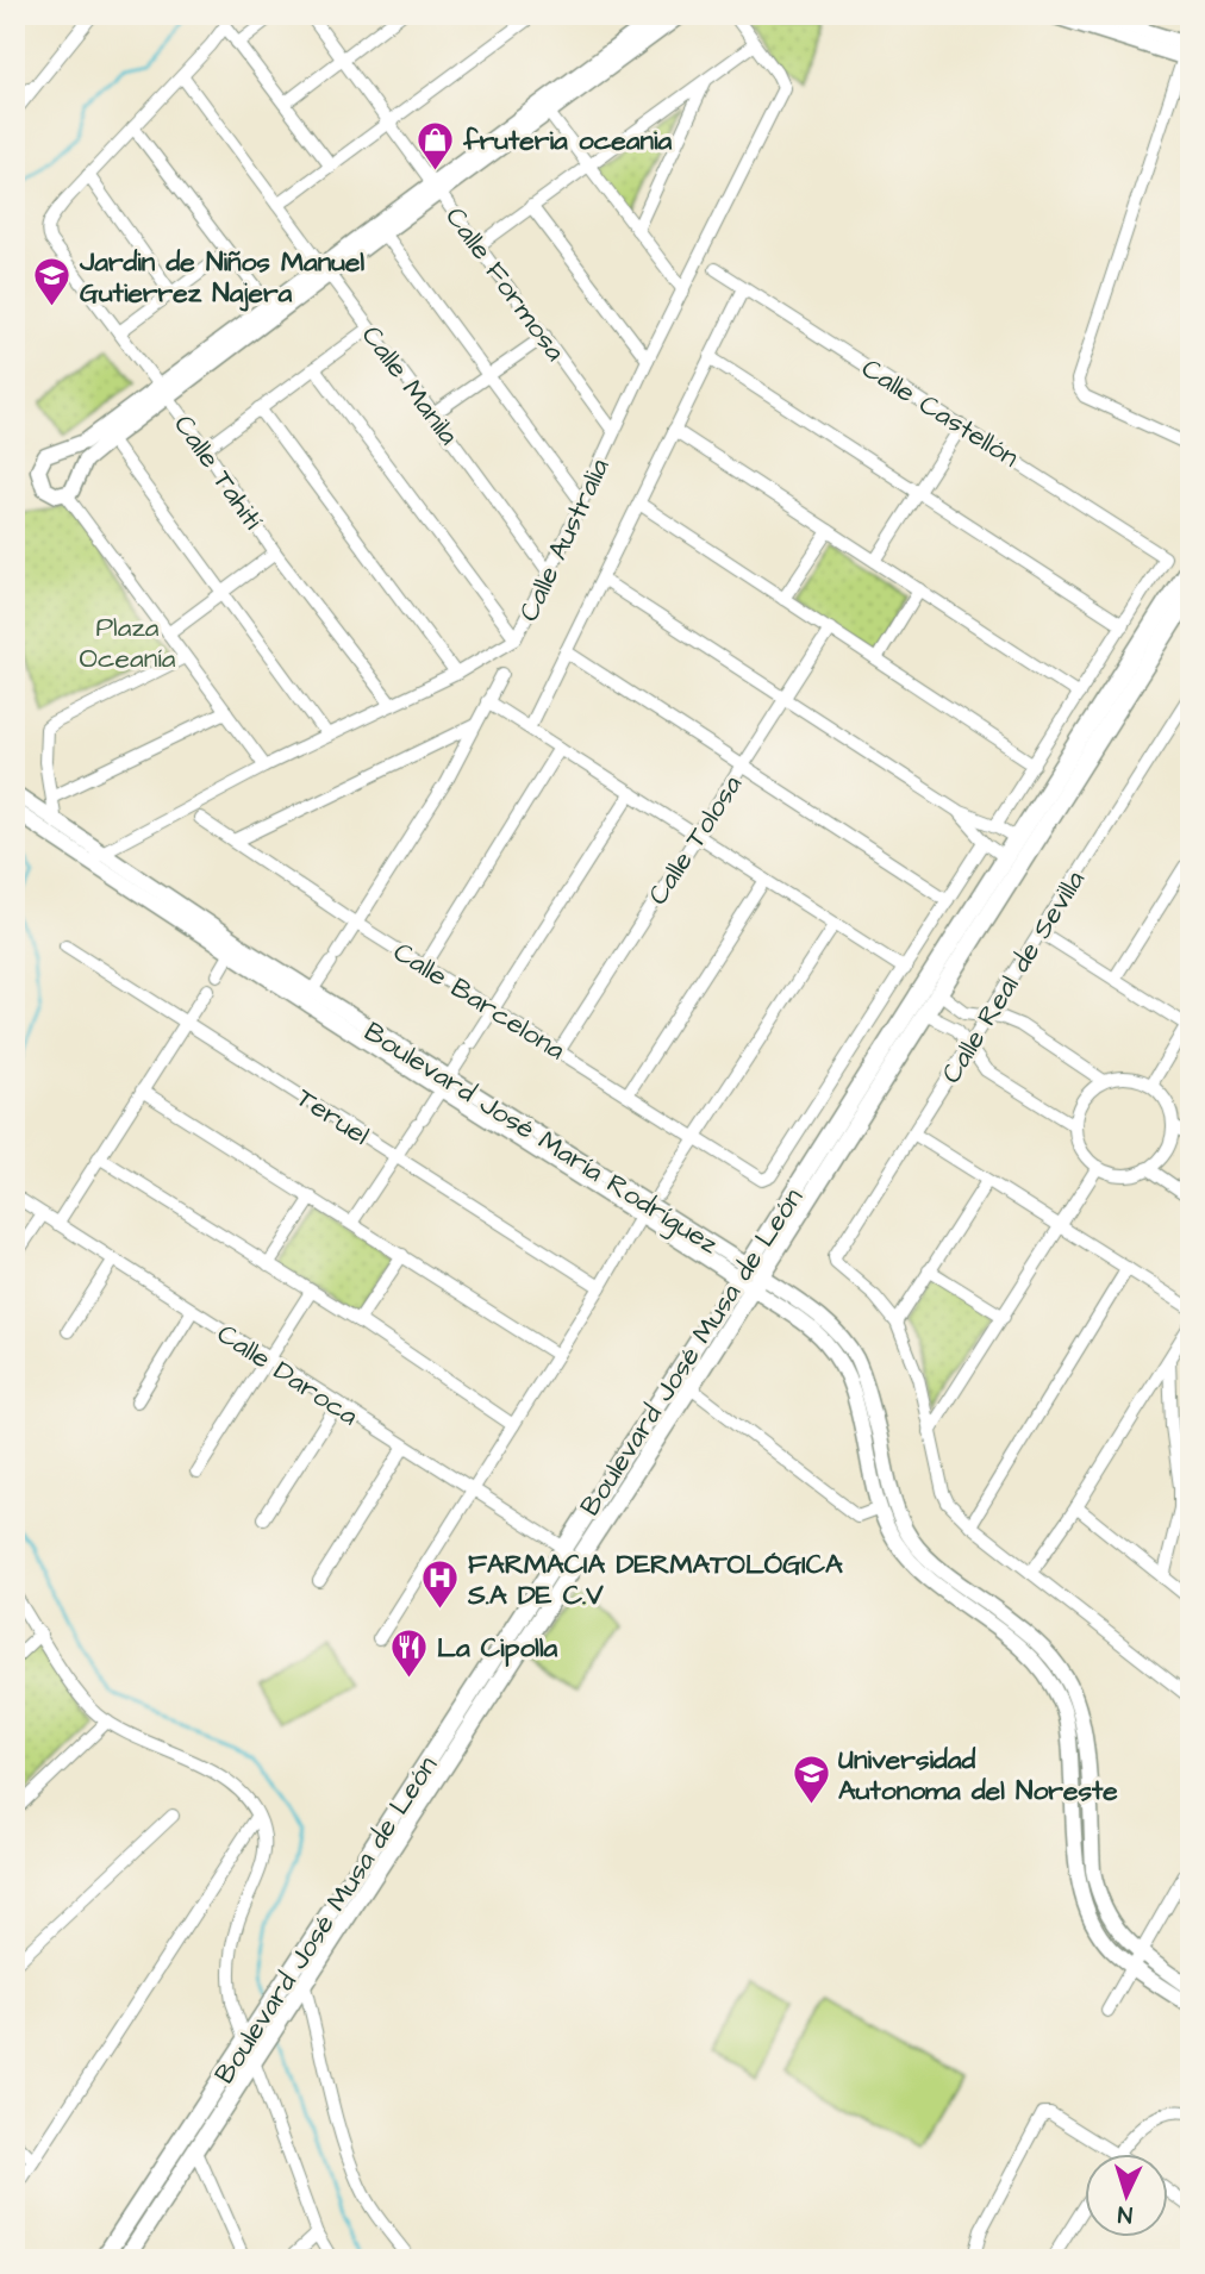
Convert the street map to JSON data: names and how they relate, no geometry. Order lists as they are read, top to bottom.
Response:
{
  "streets": {
    "main road": ["Boulevard José Musa de León"],
    "street": [
      "Calle Formosa",
      "Calle Manila",
      "Calle Castellón",
      "Calle Tahití",
      "Calle Australia",
      "Calle Tolosa",
      "Calle Real de Sevilla",
      "Calle Barcelona",
      "Teruel",
      "Boulevard José María Rodríguez",
      "Calle Daroca"
    ]
  },
  "crossings": [
    ["Calle Formosa", "Calle Australia"],
    ["Calle Manila", "Calle Australia"],
    ["Calle Tahití", "Calle Australia"],
    ["Calle Australia", "Boulevard José María Rodríguez"],
    ["Calle Tolosa", "Calle Barcelona"],
    ["Boulevard José María Rodríguez", "Boulevard José Musa de León"],
    ["Boulevard José Musa de León", "Calle Daroca"]
  ],
  "parks": ["Plaza Oceanía"],
  "places": {
    "shop": ["fruteria oceania"],
    "school or university": ["Jardin de Niños Manuel Gutierrez Najera", "Universidad Autonoma del Noreste"],
    "hospital": ["FARMACIA DERMATOLÓGICA S.A DE C.V"],
    "restaurant": ["La Cipolla"]
  },
  "north": "bottom"
}
